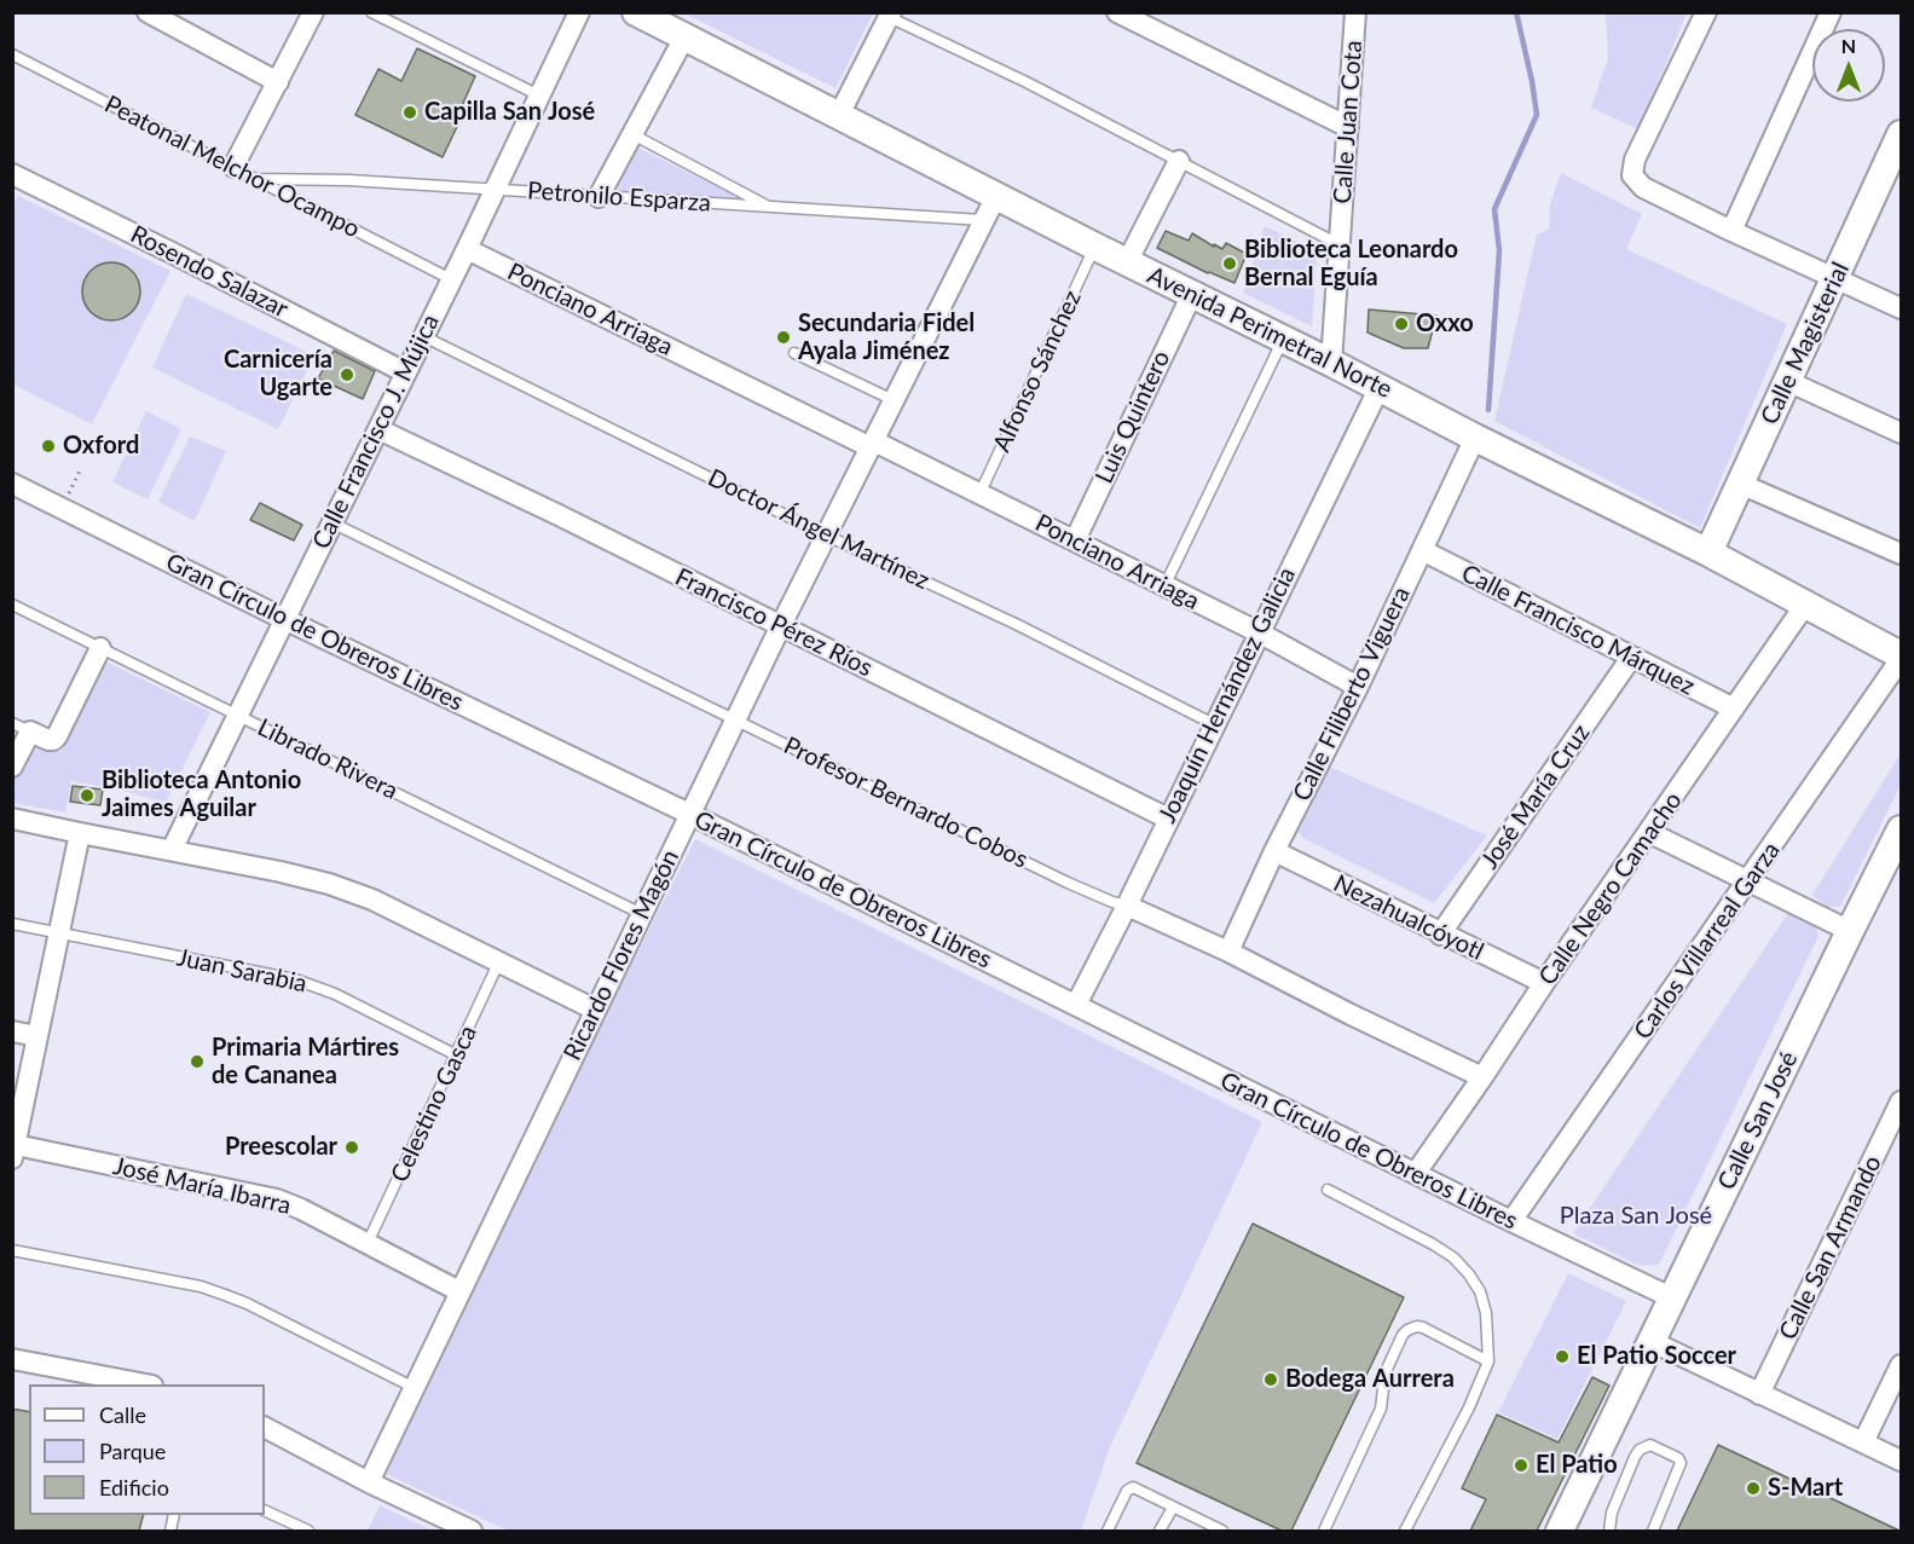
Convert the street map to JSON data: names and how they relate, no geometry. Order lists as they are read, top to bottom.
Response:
{
  "streets": {
    "street": [
      "Calle Juan Cota",
      "Rosendo Salazar",
      "Ponciano Arriaga",
      "Avenida Perimetral Norte",
      "Calle Magisterial",
      "Luis Quintero",
      "Calle Francisco J. Mújica",
      "Francisco Pérez Ríos",
      "Calle Francisco Márquez",
      "Gran Círculo de Obreros Libres",
      "Calle Filiberto Viguera",
      "Joaquín Hernández Galicia",
      "José María Cruz",
      "Profesor Bernardo Cobos",
      "Calle Negro Camacho",
      "Nezahualcóyotl",
      "Carlos Villarreal Garza",
      "Ricardo Flores Magón",
      "Calle San José",
      "José María Ibarra",
      "Calle San Armando"
    ],
    "lane": [
      "Peatonal Melchor Ocampo",
      "Petronilo Esparza",
      "Alfonso Sánchez",
      "Doctor Ángel Martínez",
      "Librado Rivera",
      "Juan Sarabia",
      "Celestino Gasca"
    ]
  },
  "crossings": [
    ["Calle Juan Cota", "Avenida Perimetral Norte"],
    ["Peatonal Melchor Ocampo", "Petronilo Esparza"],
    ["Peatonal Melchor Ocampo", "Calle Francisco J. Mújica"],
    ["Petronilo Esparza", "Avenida Perimetral Norte"],
    ["Petronilo Esparza", "Calle Francisco J. Mújica"],
    ["Petronilo Esparza", "Ricardo Flores Magón"],
    ["Rosendo Salazar", "Calle Francisco J. Mújica"],
    ["Ponciano Arriaga", "Alfonso Sánchez"],
    ["Ponciano Arriaga", "Luis Quintero"],
    ["Ponciano Arriaga", "Calle Francisco J. Mújica"],
    ["Ponciano Arriaga", "Calle Filiberto Viguera"],
    ["Ponciano Arriaga", "Joaquín Hernández Galicia"],
    ["Ponciano Arriaga", "Ricardo Flores Magón"],
    ["Avenida Perimetral Norte", "Calle Magisterial"],
    ["Avenida Perimetral Norte", "Alfonso Sánchez"],
    ["Avenida Perimetral Norte", "Luis Quintero"],
    ["Avenida Perimetral Norte", "Calle Filiberto Viguera"],
    ["Avenida Perimetral Norte", "Joaquín Hernández Galicia"],
    ["Avenida Perimetral Norte", "Calle Negro Camacho"],
    ["Avenida Perimetral Norte", "Carlos Villarreal Garza"],
    ["Avenida Perimetral Norte", "Ricardo Flores Magón"],
    ["Calle Francisco J. Mújica", "Doctor Ángel Martínez"],
    ["Calle Francisco J. Mújica", "Francisco Pérez Ríos"],
    ["Calle Francisco J. Mújica", "Gran Círculo de Obreros Libres"],
    ["Calle Francisco J. Mújica", "Librado Rivera"],
    ["Calle Francisco J. Mújica", "Profesor Bernardo Cobos"],
    ["Doctor Ángel Martínez", "Joaquín Hernández Galicia"],
    ["Doctor Ángel Martínez", "Ricardo Flores Magón"],
    ["Francisco Pérez Ríos", "Joaquín Hernández Galicia"],
    ["Francisco Pérez Ríos", "Ricardo Flores Magón"],
    ["Calle Francisco Márquez", "Calle Filiberto Viguera"],
    ["Calle Francisco Márquez", "José María Cruz"],
    ["Calle Francisco Márquez", "Calle Negro Camacho"],
    ["Gran Círculo de Obreros Libres", "Joaquín Hernández Galicia"],
    ["Gran Círculo de Obreros Libres", "Calle Negro Camacho"],
    ["Gran Círculo de Obreros Libres", "Carlos Villarreal Garza"],
    ["Gran Círculo de Obreros Libres", "Ricardo Flores Magón"],
    ["Gran Círculo de Obreros Libres", "Calle San José"],
    ["Calle Filiberto Viguera", "Profesor Bernardo Cobos"],
    ["Calle Filiberto Viguera", "Nezahualcóyotl"],
    ["Joaquín Hernández Galicia", "Profesor Bernardo Cobos"],
    ["Librado Rivera", "Ricardo Flores Magón"],
    ["José María Cruz", "Nezahualcóyotl"],
    ["Profesor Bernardo Cobos", "Calle Negro Camacho"],
    ["Profesor Bernardo Cobos", "Ricardo Flores Magón"],
    ["Calle Negro Camacho", "Nezahualcóyotl"],
    ["Ricardo Flores Magón", "José María Ibarra"],
    ["Juan Sarabia", "Celestino Gasca"],
    ["Celestino Gasca", "José María Ibarra"]
  ],
  "parks": ["Plaza San José"],
  "places": [
    "Capilla San José",
    "Biblioteca Leonardo Bernal Eguía",
    "Oxxo",
    "Secundaria Fidel Ayala Jiménez",
    "Carnicería Ugarte",
    "Oxford",
    "Biblioteca Antonio Jaimes Aguilar",
    "Primaria Mártires de Cananea",
    "Preescolar",
    "El Patio Soccer",
    "Bodega Aurrera",
    "El Patio",
    "S-Mart"
  ],
  "legend": ["Calle", "Parque", "Edificio"],
  "north": "top"
}
